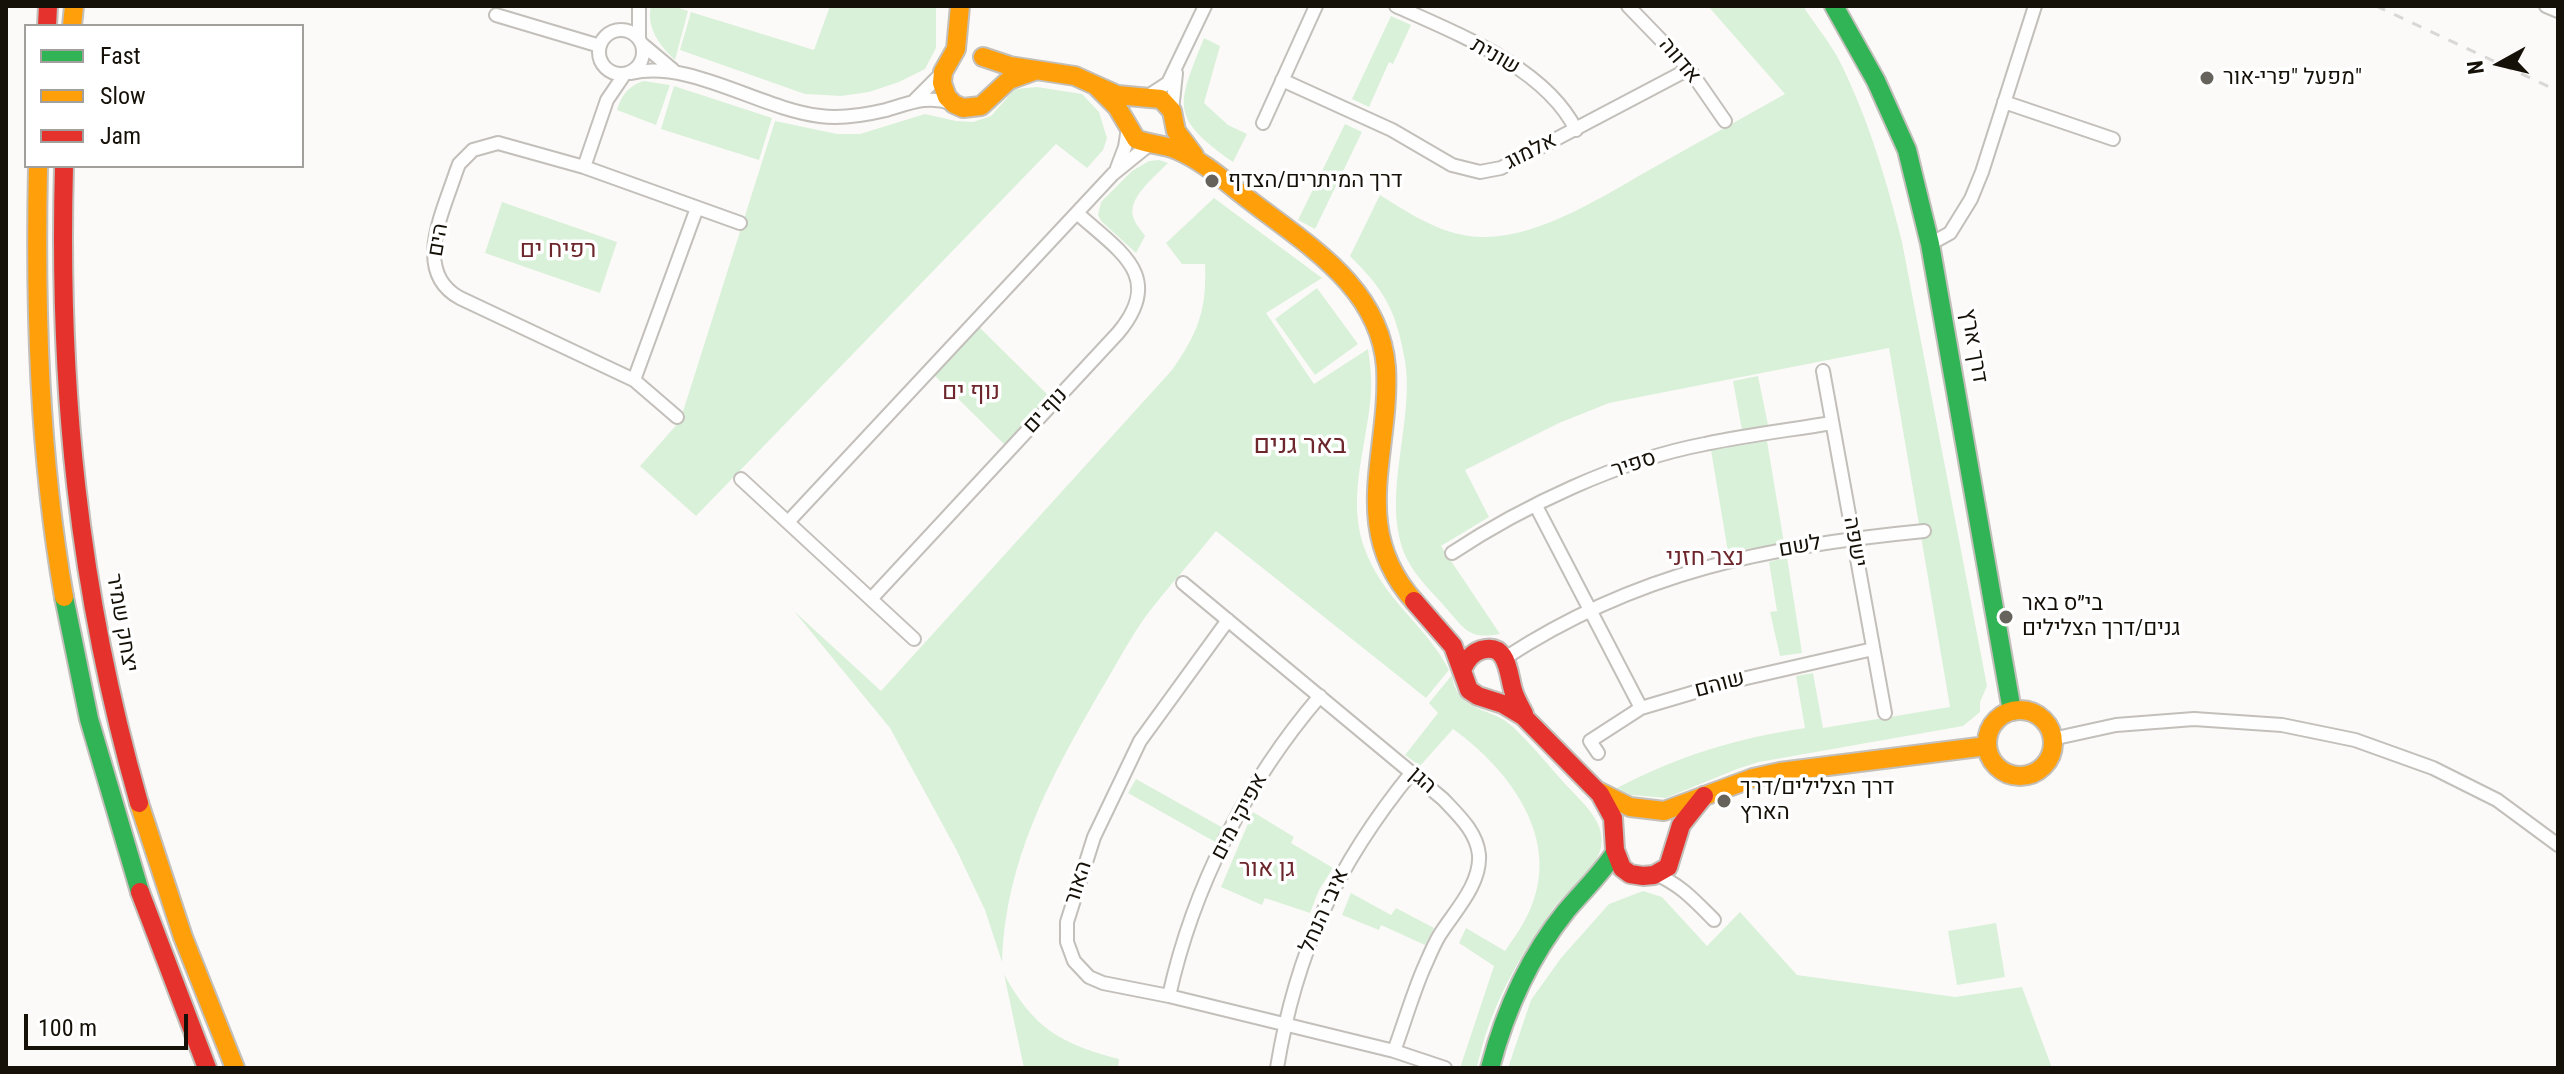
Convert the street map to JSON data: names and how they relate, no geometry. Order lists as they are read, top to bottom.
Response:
{
  "streets": {
    "main road": ["דרך ארץ", "יצחק שמיר"],
    "street": [
      "שונית",
      "אדווה",
      "אלמוג",
      "הים",
      "נוף ים",
      "ספיר",
      "ישפה",
      "לשם",
      "שוהם",
      "הגן",
      "אפיקי מים",
      "האור",
      "איבי הנחל"
    ]
  },
  "crossings": [
    ["שונית", "אלמוג"],
    ["אדווה", "אלמוג"],
    ["ספיר", "ישפה"],
    ["ישפה", "לשם"],
    ["ישפה", "שוהם"],
    ["הגן", "אפיקי מים"],
    ["הגן", "האור"],
    ["הגן", "איבי הנחל"],
    ["אפיקי מים", "האור"],
    ["האור", "איבי הנחל"]
  ],
  "districts": [
    "רפיח ים",
    "נוף ים",
    "באר גנים",
    "נצר חזני",
    "גן אור"
  ],
  "places": [
    "מפעל \"פרי-אור\"",
    "דרך המיתרים/הצדף",
    "בי״ס באר גנים/דרך הצלילים",
    "דרך הצלילים/דרך הארץ"
  ],
  "legend": ["Fast", "Slow", "Jam"],
  "scale_bar": "100 m",
  "north": "left"
}
